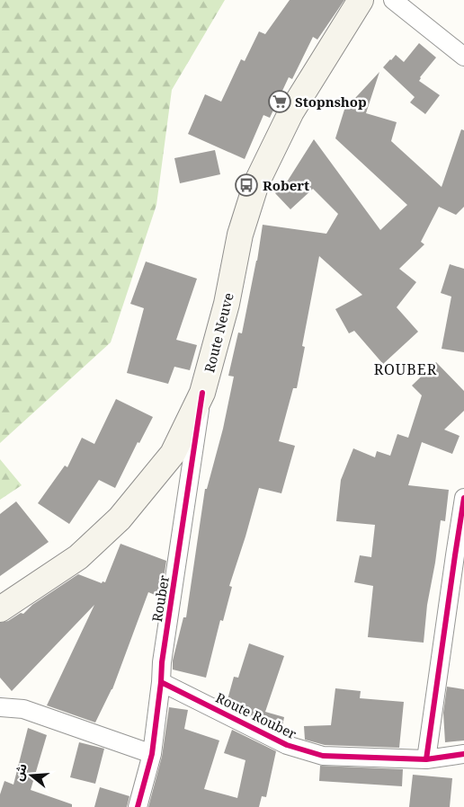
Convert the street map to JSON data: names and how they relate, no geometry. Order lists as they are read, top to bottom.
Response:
{
  "streets": {
    "main road": ["Route Neuve"],
    "street": ["Rouber", "Route Rouber"]
  },
  "crossings": [
    ["Route Neuve", "Rouber"],
    ["Rouber", "Route Rouber"]
  ],
  "districts": ["ROUBER"],
  "places": {
    "supermarket": ["Stopnshop"],
    "bus stop": ["Robert"]
  },
  "north": "left"
}
